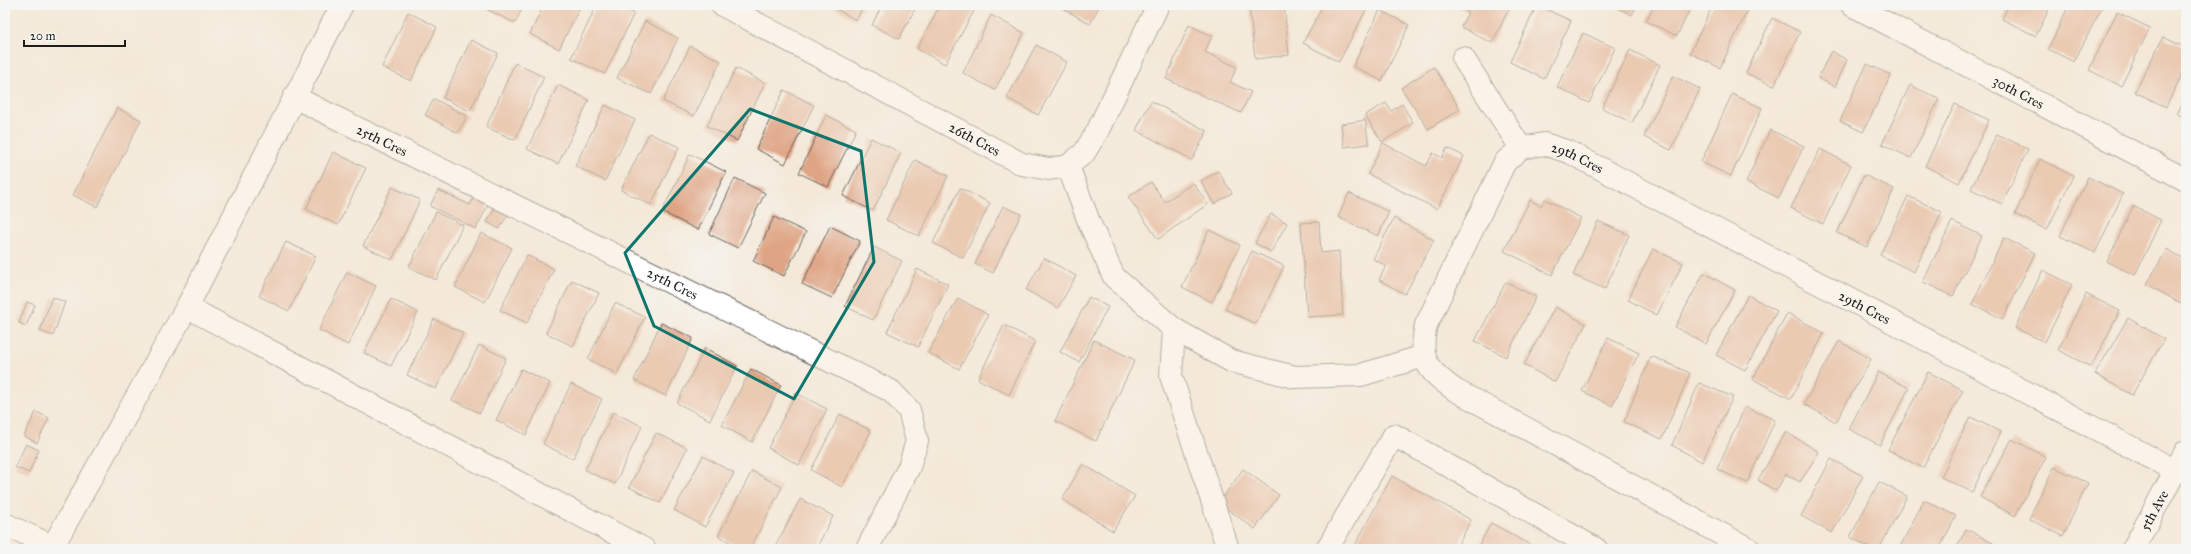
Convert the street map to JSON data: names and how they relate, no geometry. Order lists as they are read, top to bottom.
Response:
{
  "streets": {
    "street": [
      "30th Cres",
      "26th Cres",
      "25th Cres",
      "29th Cres",
      "5th Ave"
    ]
  },
  "crossings": [
    ["29th Cres", "5th Ave"]
  ],
  "scale_bar": "20 m"
}
